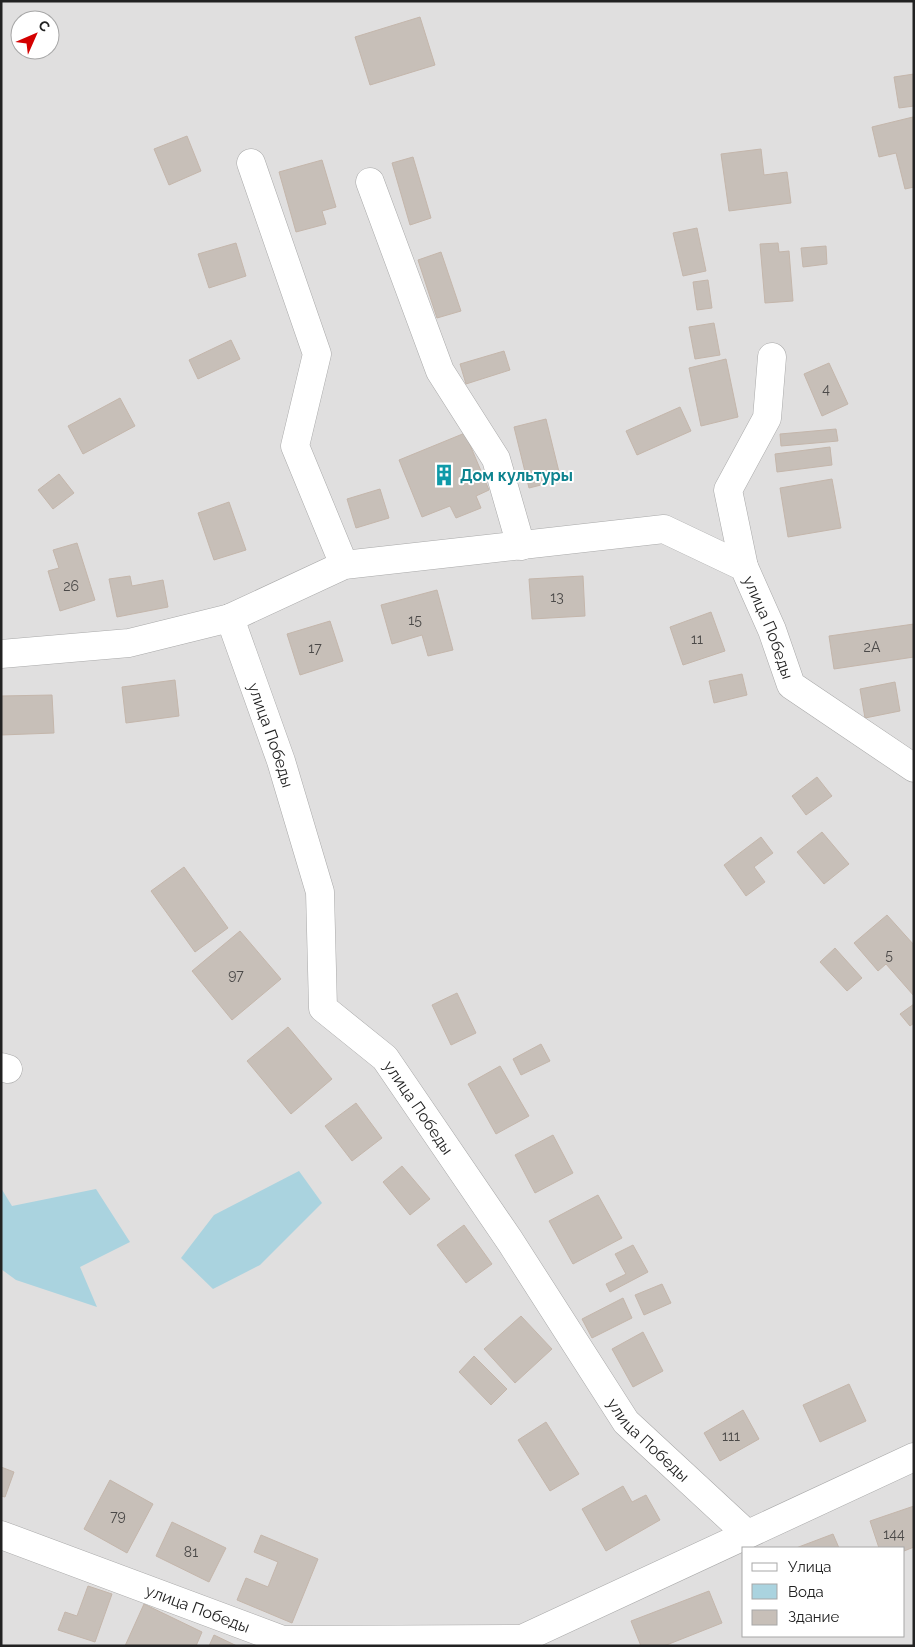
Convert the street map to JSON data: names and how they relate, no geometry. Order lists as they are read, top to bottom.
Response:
{
  "streets": {
    "street": ["улица Победы"]
  },
  "places": {
    "building": ["Дом культуры"]
  },
  "house_numbers": [
    "4",
    "26",
    "13",
    "15",
    "11",
    "2А",
    "17",
    "5",
    "97",
    "111",
    "79",
    "144",
    "81"
  ],
  "legend": ["Улица", "Вода", "Здание"],
  "north": "top right"
}
